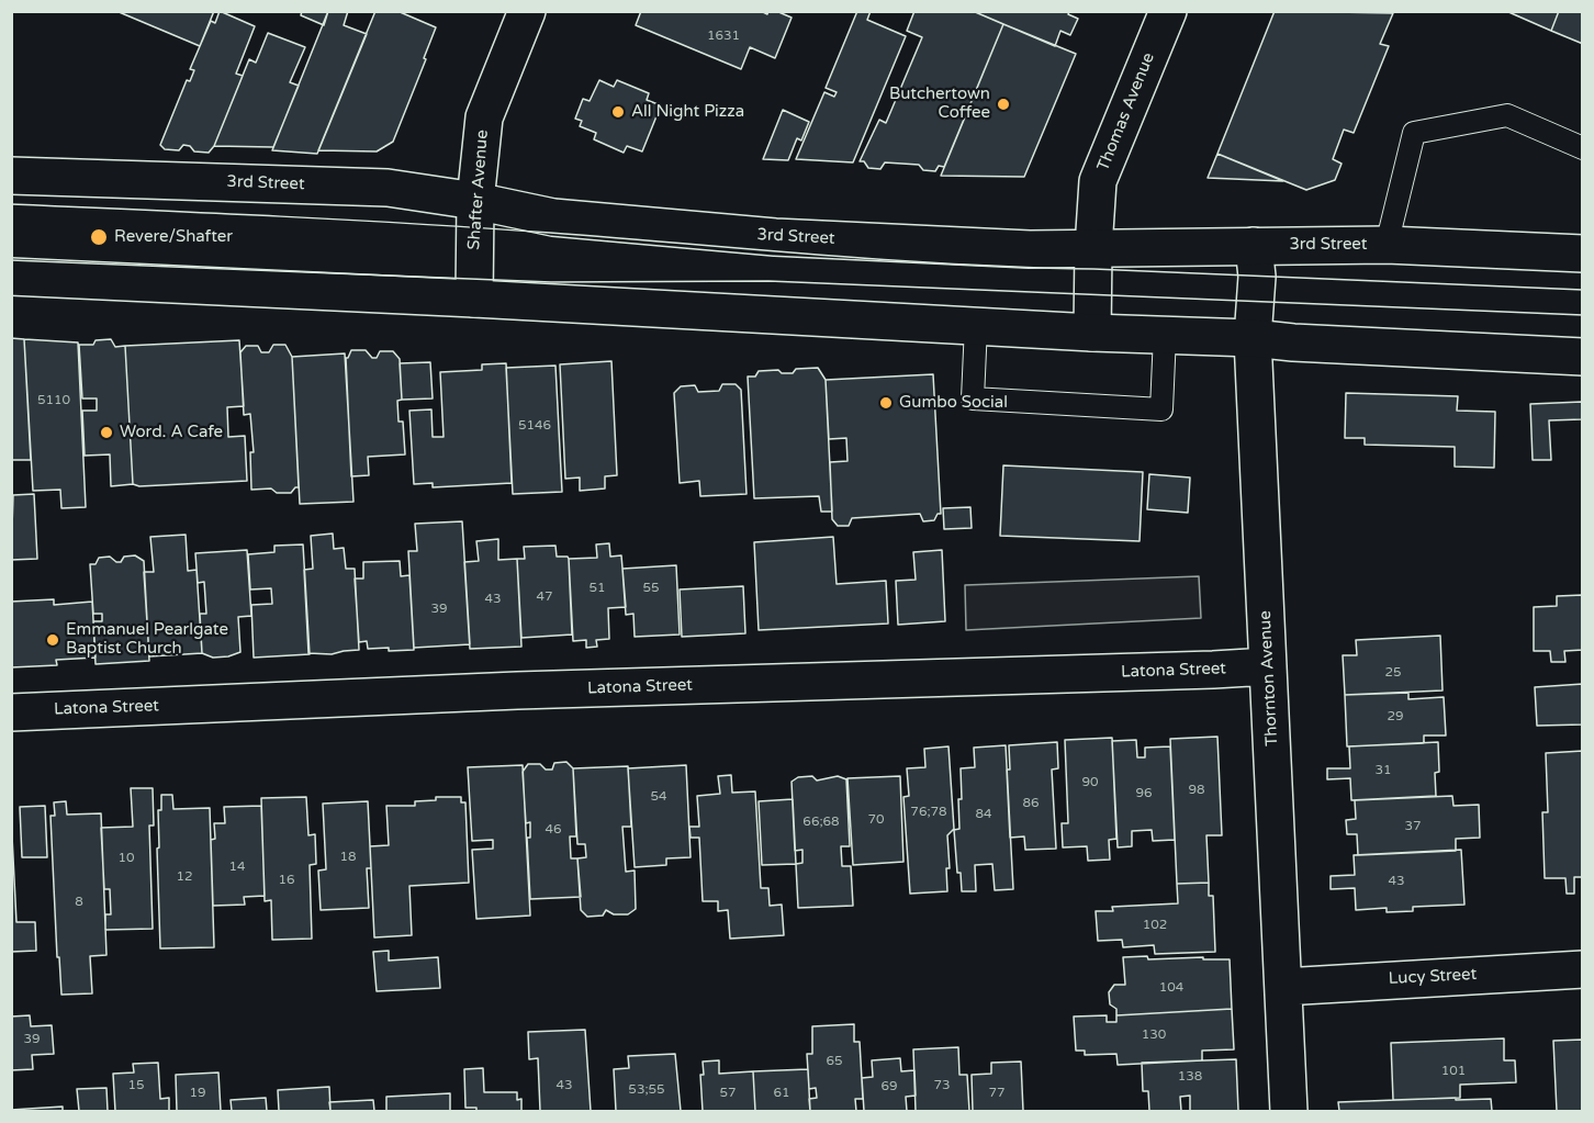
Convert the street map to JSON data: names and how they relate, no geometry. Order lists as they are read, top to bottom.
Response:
{
  "streets": {
    "main road": [
      "Thomas Avenue",
      "3rd Street",
      "Shafter Avenue",
      "Latona Street",
      "Thornton Avenue",
      "Lucy Street"
    ]
  },
  "crossings": [
    ["Thomas Avenue", "3rd Street"],
    ["3rd Street", "Shafter Avenue"],
    ["3rd Street", "Thornton Avenue"],
    ["Latona Street", "Thornton Avenue"],
    ["Thornton Avenue", "Lucy Street"]
  ],
  "places": [
    "Butchertown Coffee",
    "All Night Pizza",
    "Revere/Shafter",
    "Gumbo Social",
    "Word. A Cafe",
    "Emmanuel Pearlgate Baptist Church"
  ],
  "house_numbers": [
    "1631",
    "5110",
    "5146",
    "51",
    "55",
    "47",
    "43",
    "39",
    "25",
    "29",
    "31",
    "90",
    "98",
    "96",
    "54",
    "86",
    "76;78",
    "84",
    "70",
    "66;68",
    "37",
    "46",
    "18",
    "10",
    "14",
    "12",
    "16",
    "43",
    "8",
    "102",
    "104",
    "130",
    "39",
    "65",
    "101",
    "138",
    "15",
    "43",
    "73",
    "69",
    "53;55",
    "19",
    "57",
    "61",
    "77"
  ]
}
